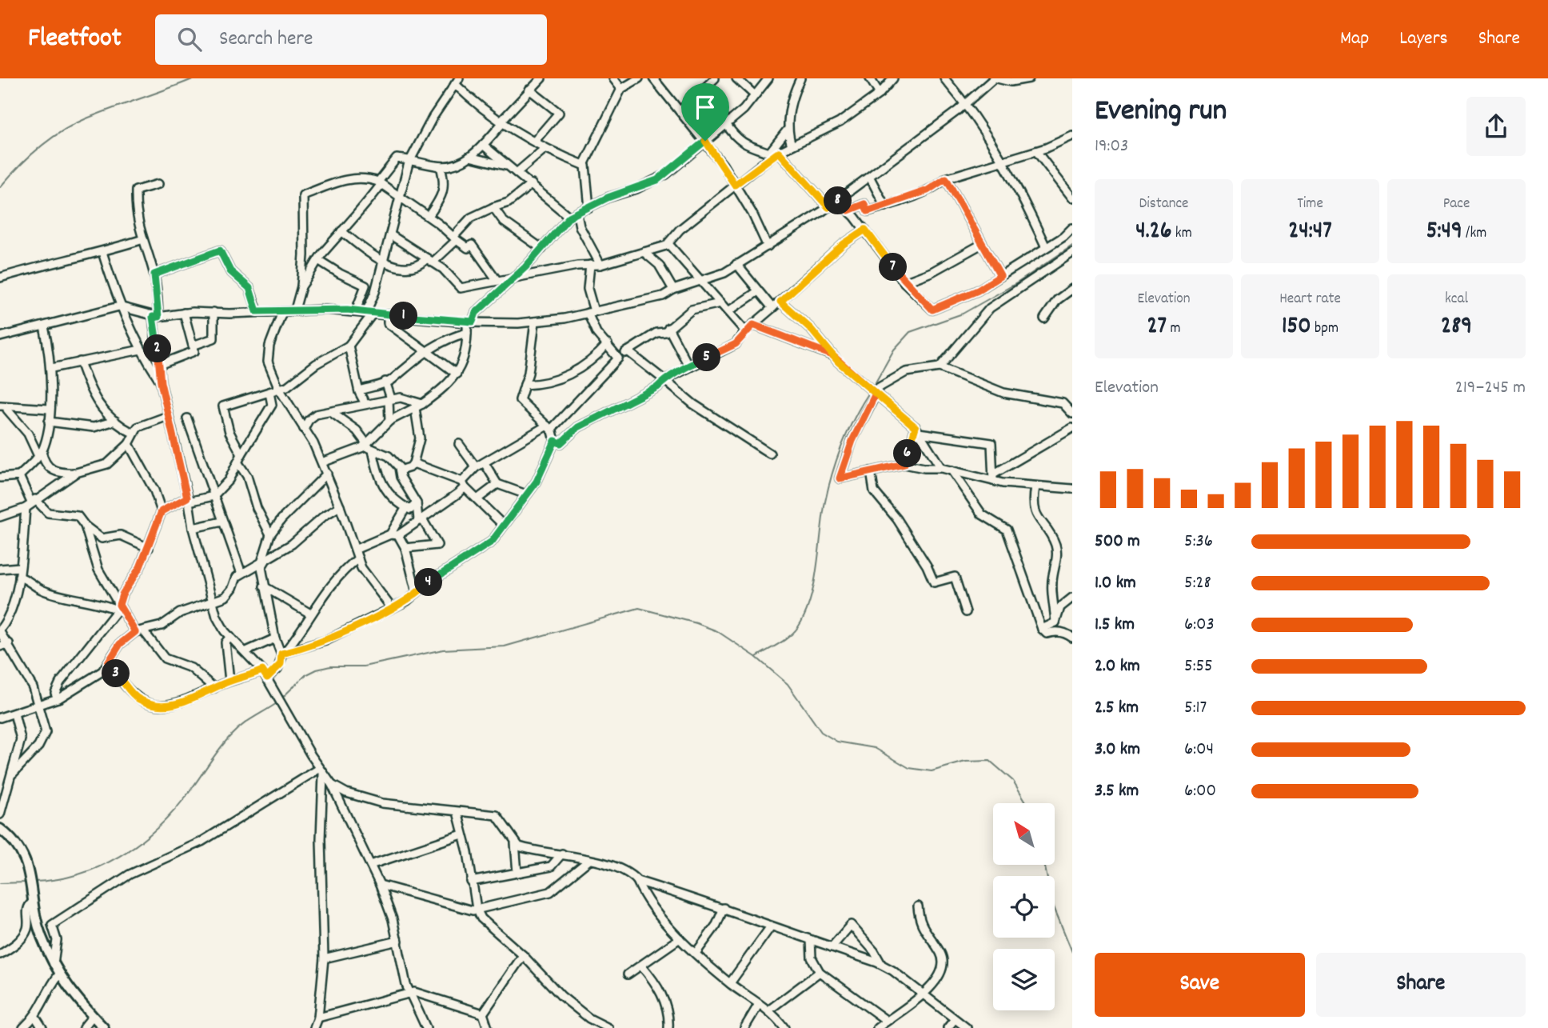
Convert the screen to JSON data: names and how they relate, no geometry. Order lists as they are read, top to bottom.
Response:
{
  "north": "top left",
  "page": {
    "header": "Fleetfoot",
    "search": "Search here",
    "nav": ["Map", "Layers", "Share"],
    "heading": ["Evening run", "19:03"],
    "stats": [
      ["Distance", "4.26 km"],
      ["Time", "24:47"],
      ["Pace", "5:49 /km"],
      ["Elevation", "27 m"],
      ["Heart rate", "150 bpm"],
      ["kcal", "289"]
    ],
    "pins": [
      "8",
      "7",
      "1",
      "2",
      "5",
      "6",
      "4",
      "3"
    ],
    "chart": ["Elevation", "219–245 m"],
    "list": [
      {
        "name": "500 m",
        "note": "5:36"
      },
      {
        "name": "1.0 km",
        "note": "5:28"
      },
      {
        "name": "1.5 km",
        "note": "6:03"
      },
      {
        "name": "2.0 km",
        "note": "5:55"
      },
      {
        "name": "2.5 km",
        "note": "5:17"
      },
      {
        "name": "3.0 km",
        "note": "6:04"
      },
      {
        "name": "3.5 km",
        "note": "6:00"
      }
    ],
    "buttons": ["Save", "Share"]
  }
}
